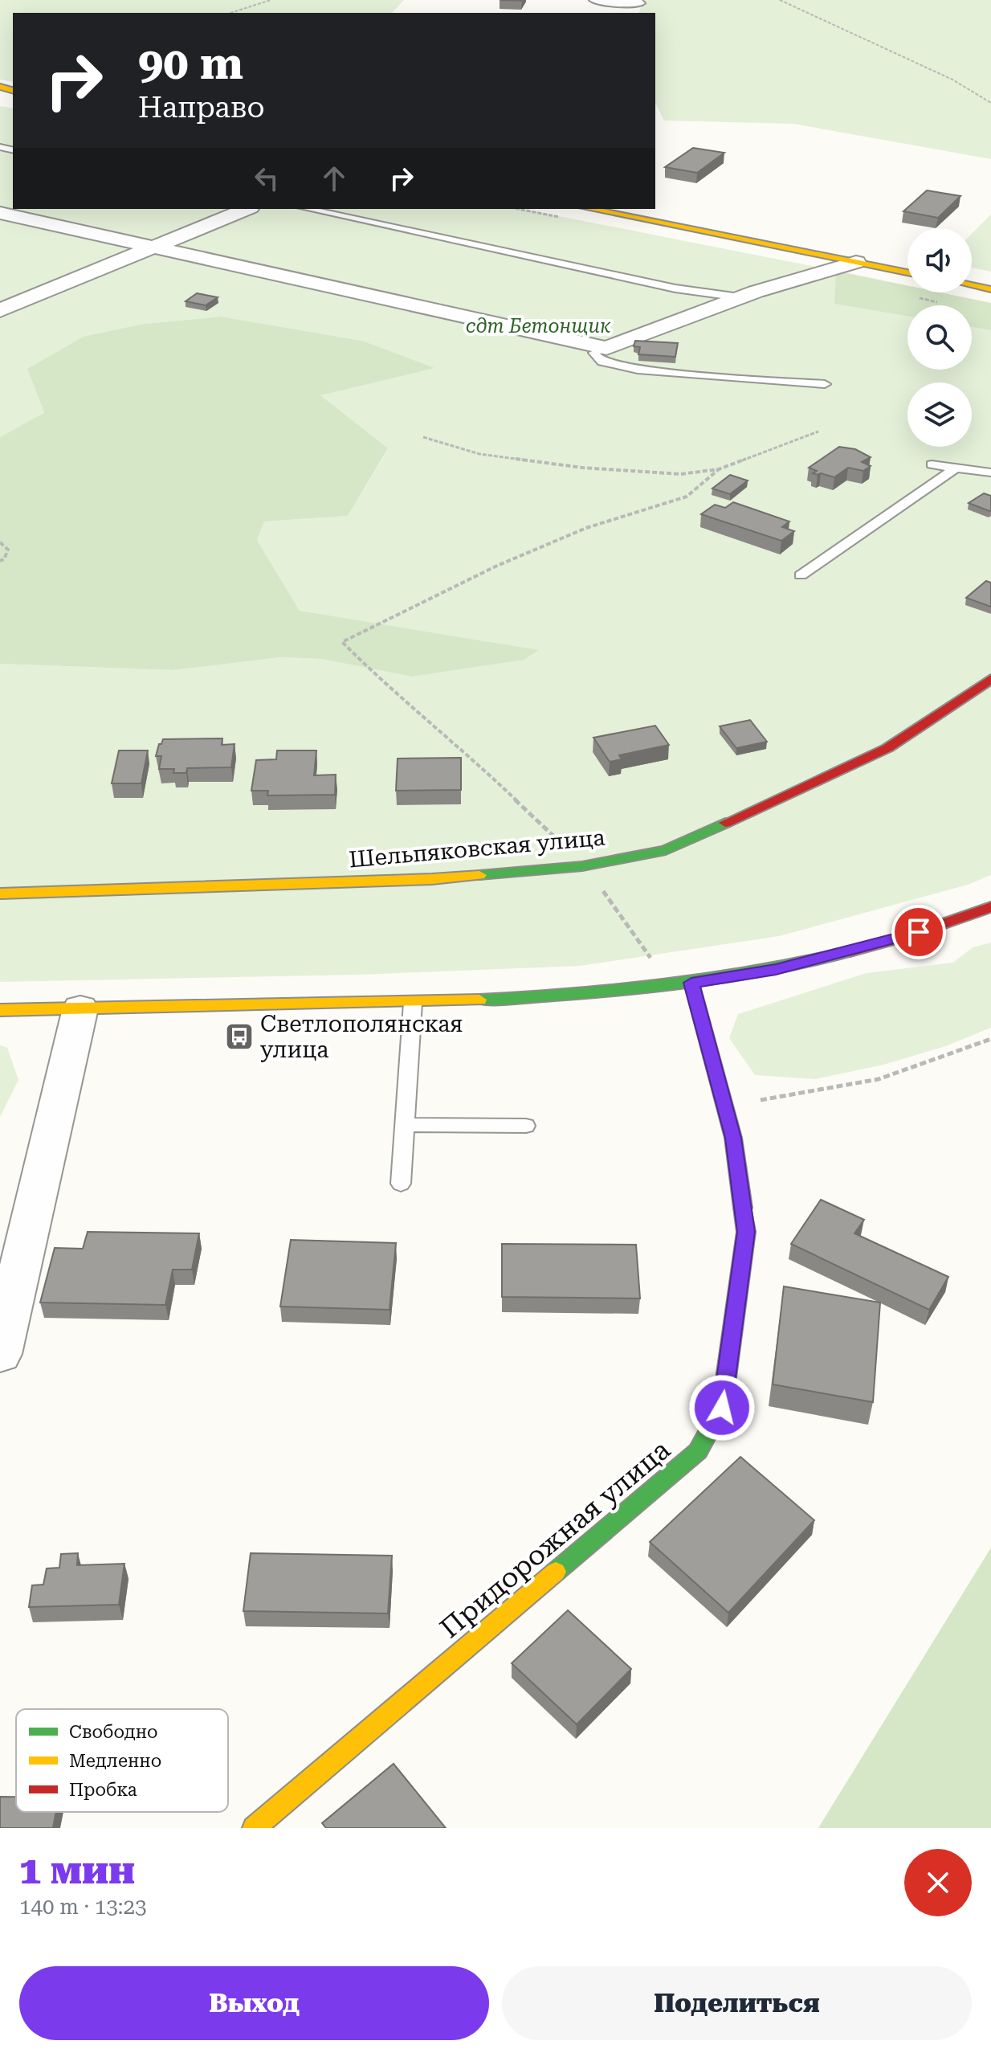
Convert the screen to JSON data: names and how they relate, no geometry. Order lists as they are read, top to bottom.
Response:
{
  "streets": {
    "street": ["Шельпяковская улица", "Придорожная улица"]
  },
  "parks": ["сдт Бетонщик"],
  "places": {
    "bus stop": ["Светлополянская улица"]
  },
  "legend": ["Свободно", "Медленно", "Пробка"],
  "page": {
    "turn": ["90 m", "Направо"],
    "heading": ["1 мин", "140 m · 13:23"],
    "buttons": ["Выход", "Поделиться"]
  }
}
